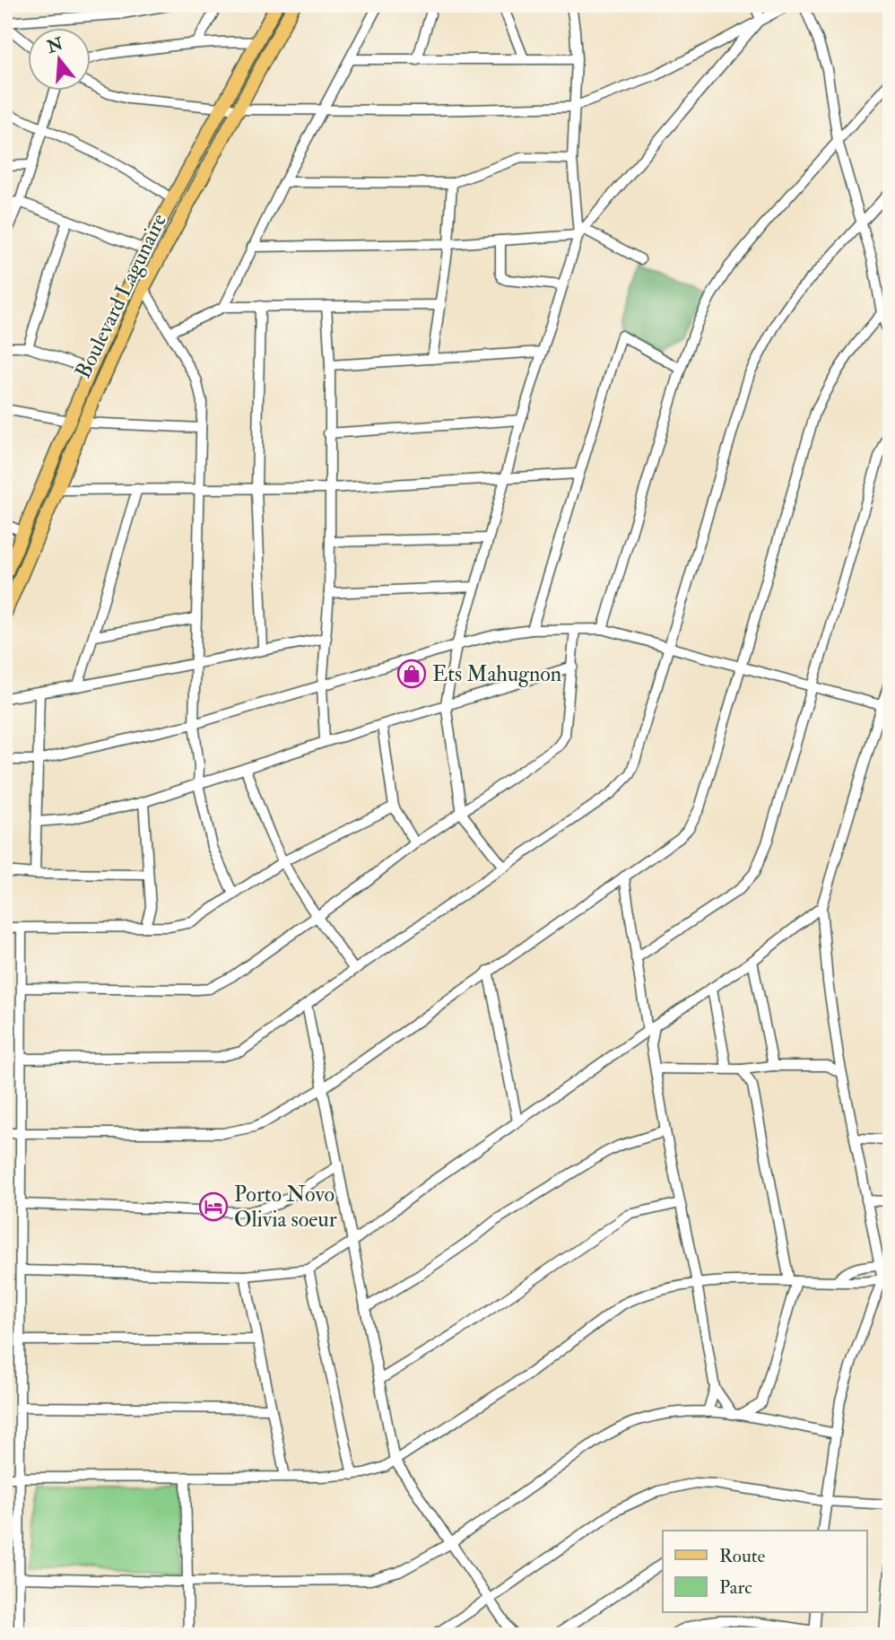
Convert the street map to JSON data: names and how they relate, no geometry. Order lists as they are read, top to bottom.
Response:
{
  "streets": {
    "main road": ["Boulevard Lagunaire"]
  },
  "places": {
    "shop": ["Ets Mahugnon"],
    "hotel": ["Porto Novo Olivia soeur"]
  },
  "legend": ["Route", "Parc"],
  "north": "top"
}
